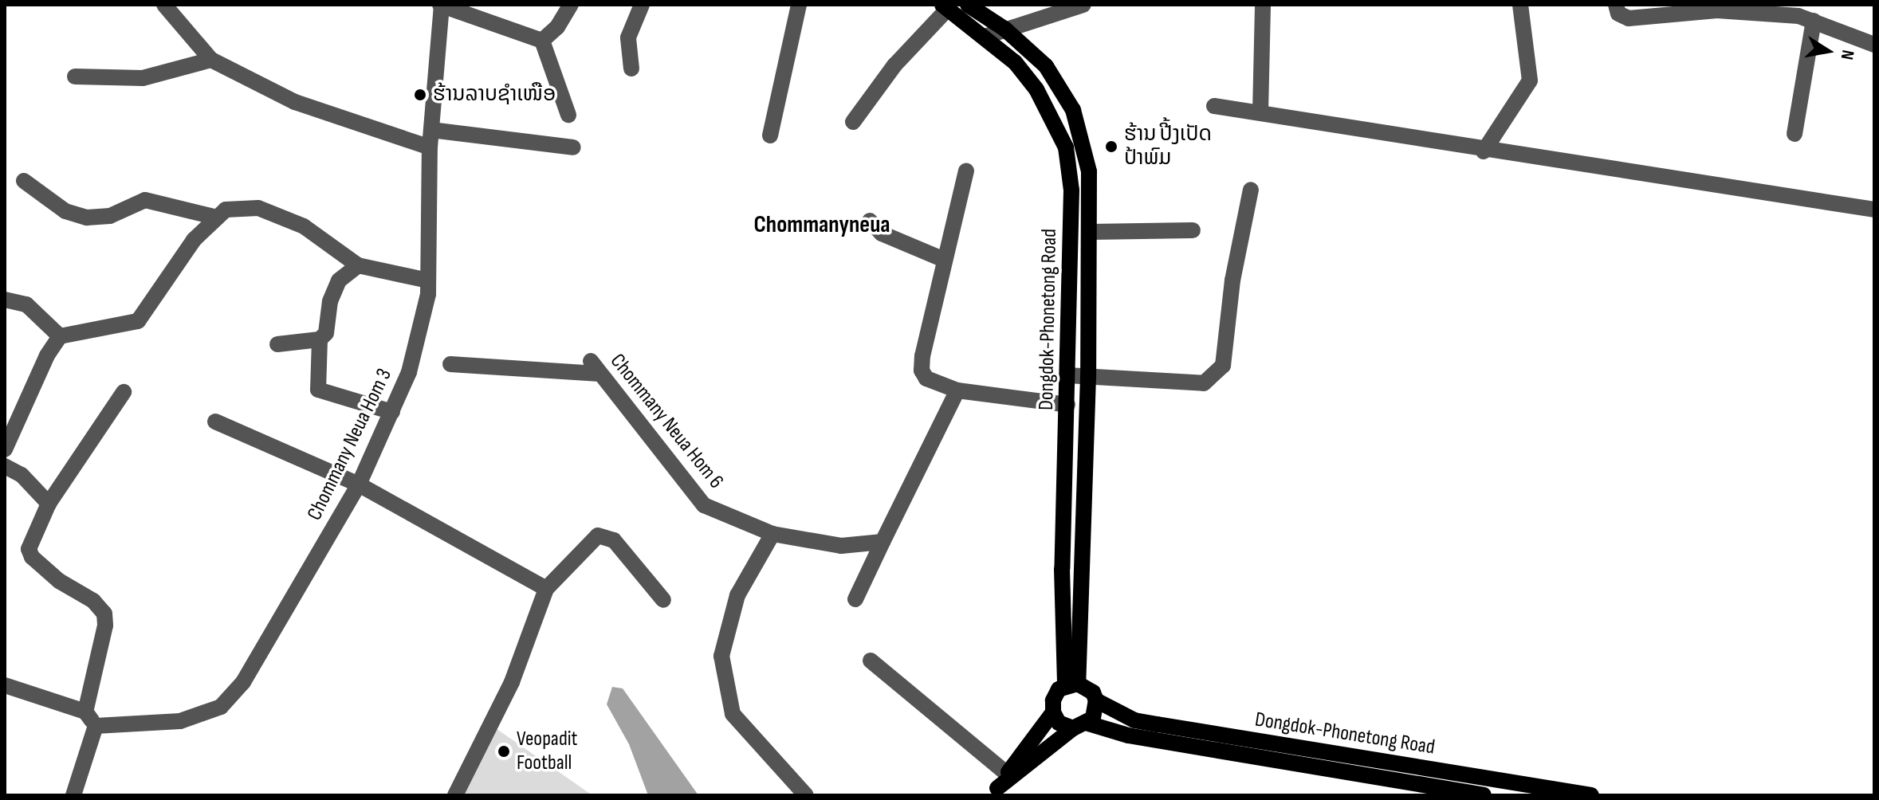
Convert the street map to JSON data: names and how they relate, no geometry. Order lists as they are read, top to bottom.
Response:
{
  "streets": {
    "main road": ["Dongdok-Phonetong Road"],
    "street": ["Chommany Neua Hom 6", "Chommany Neua Hom 3"]
  },
  "districts": ["Chommanyneua"],
  "places": ["ຮ້ານລາບຊຳເໜືອ", "ຮ້ານ ປີ້ງເປັດ ປ້າພົມ", "Veopadit Football"],
  "north": "right"
}
